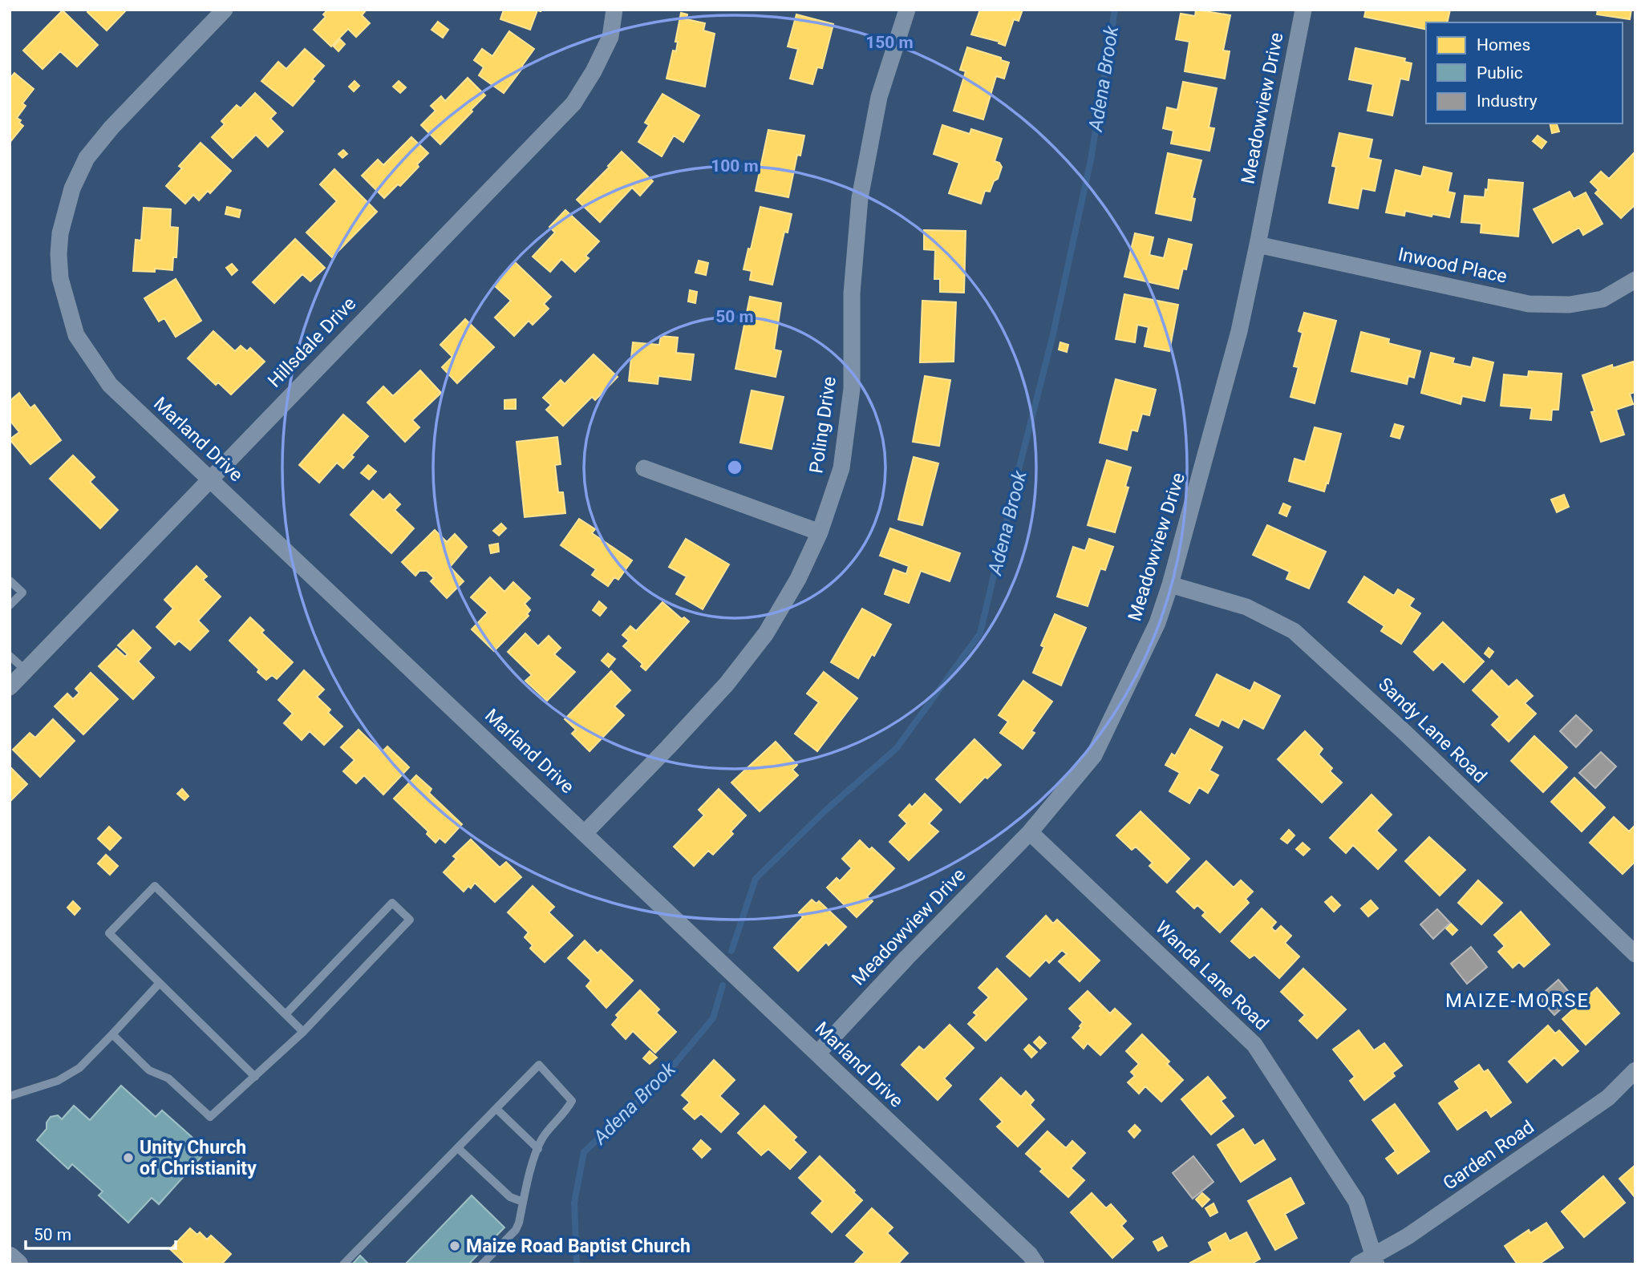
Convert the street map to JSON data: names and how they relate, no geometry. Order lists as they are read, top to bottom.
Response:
{
  "streets": {
    "street": [
      "Meadowview Drive",
      "Inwood Place",
      "Hillsdale Drive",
      "Poling Drive",
      "Marland Drive",
      "Sandy Lane Road",
      "Wanda Lane Road",
      "Garden Road"
    ]
  },
  "crossings": [
    ["Meadowview Drive", "Inwood Place"],
    ["Meadowview Drive", "Marland Drive"],
    ["Meadowview Drive", "Sandy Lane Road"],
    ["Meadowview Drive", "Wanda Lane Road"],
    ["Hillsdale Drive", "Marland Drive"],
    ["Poling Drive", "Marland Drive"],
    ["Wanda Lane Road", "Garden Road"]
  ],
  "districts": ["MAIZE-MORSE"],
  "water": ["Adena Brook"],
  "places": ["Unity Church of Christianity", "Maize Road Baptist Church"],
  "legend": ["Homes", "Public", "Industry"],
  "scale_bar": "50 m",
  "rings": ["150 m", "100 m", "50 m"]
}
